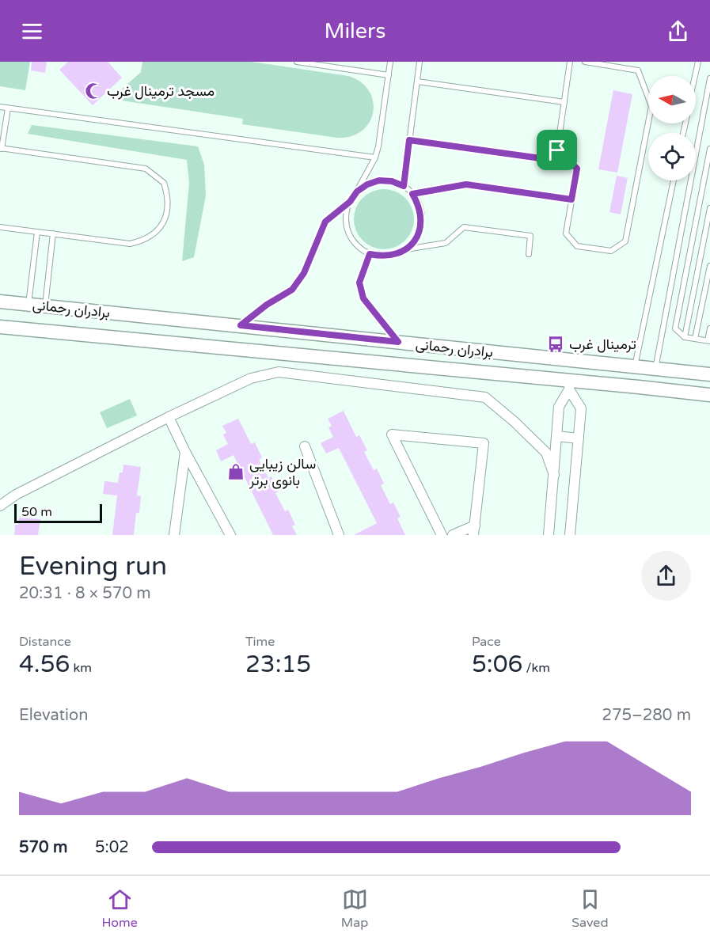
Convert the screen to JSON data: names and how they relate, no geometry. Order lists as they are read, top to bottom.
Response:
{
  "streets": {
    "main road": ["برادران رحمانی"]
  },
  "places": {
    "mosque": ["مسجد ترمینال غرب"],
    "bus stop": ["ترمینال غرب"],
    "shop": ["سالن زیبایی بانوی برتر"]
  },
  "scale_bar": "50 m",
  "north": "left",
  "page": {
    "header": "Milers",
    "scale": "50 m",
    "heading": ["Evening run", "20:31 · 8 × 570 m"],
    "stats": [
      ["Distance", "4.56 km"],
      ["Time", "23:15"],
      ["Pace", "5:06 /km"]
    ],
    "chart": ["Elevation", "275–280 m"],
    "list": [
      {
        "name": "570 m",
        "note": "5:02"
      }
    ],
    "tabs": ["Home", "Map", "Saved"]
  }
}
